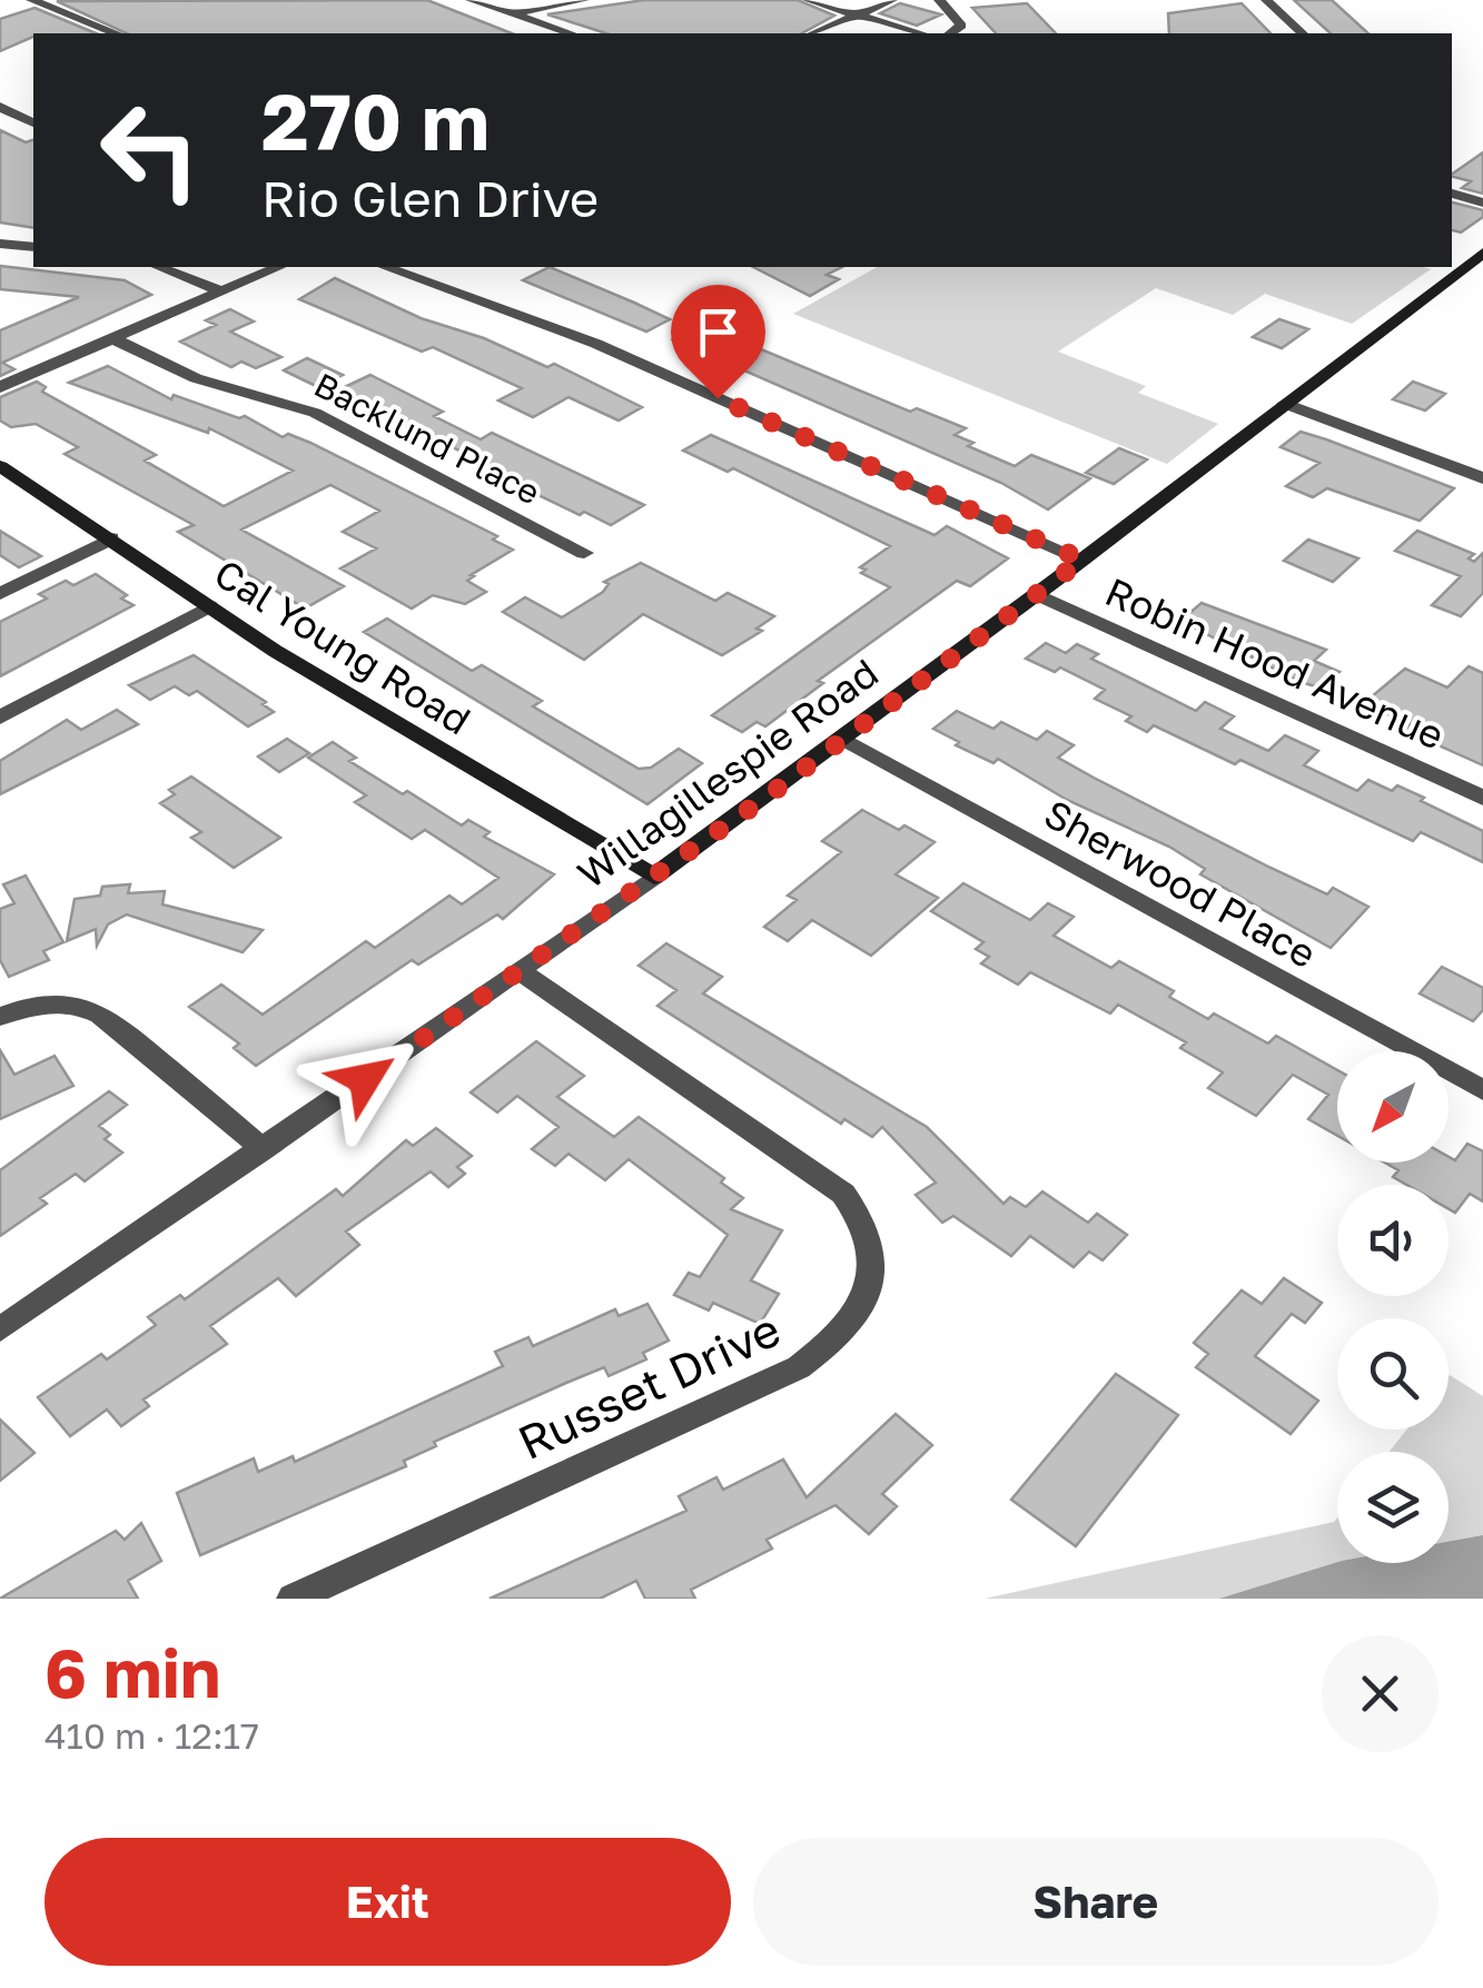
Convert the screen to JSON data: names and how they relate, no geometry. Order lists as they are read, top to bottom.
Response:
{
  "streets": {
    "main road": ["Cal Young Road", "Willagillespie Road"],
    "street": [
      "Backlund Place",
      "Robin Hood Avenue",
      "Sherwood Place",
      "Russet Drive"
    ]
  },
  "crossings": [
    ["Cal Young Road", "Willagillespie Road"],
    ["Robin Hood Avenue", "Willagillespie Road"],
    ["Willagillespie Road", "Sherwood Place"],
    ["Willagillespie Road", "Russet Drive"]
  ],
  "north": "bottom left",
  "page": {
    "turn": ["270 m", "Rio Glen Drive"],
    "heading": ["6 min", "410 m · 12:17"],
    "buttons": ["Exit", "Share"]
  }
}
